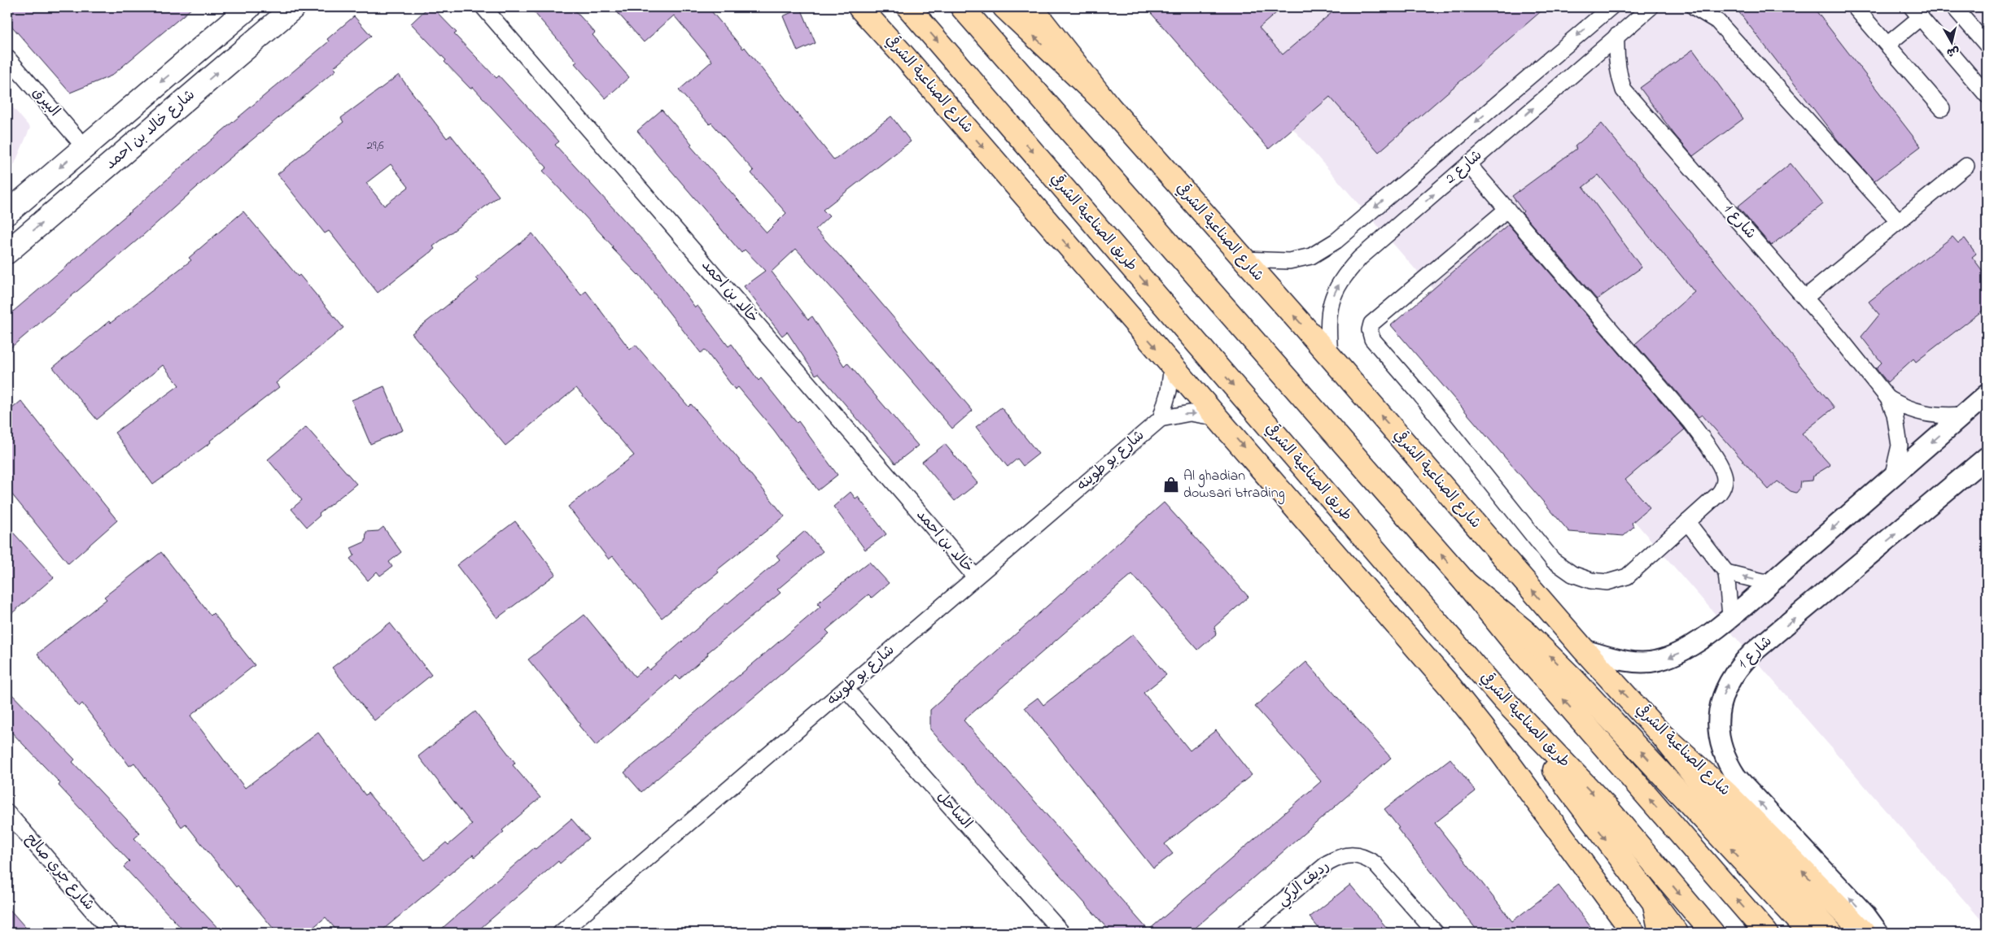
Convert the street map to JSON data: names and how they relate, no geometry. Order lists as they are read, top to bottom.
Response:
{
  "streets": {
    "main road": ["شارع الصناعية الشرقي", "شارع خالد بن احمد", "طريق الصناعية الشرقي"],
    "street": [
      "البيرق",
      "شارع 2",
      "شارع 1",
      "خالد بن احمد",
      "شارع بو طوينه",
      "الساحل",
      "شارع جري صالح",
      "رديف الركي"
    ]
  },
  "crossings": [
    ["شارع الصناعية الشرقي", "شارع 2"],
    ["شارع الصناعية الشرقي", "شارع بو طوينه"],
    ["البيرق", "شارع خالد بن احمد"],
    ["شارع 2", "شارع 1"],
    ["خالد بن احمد", "شارع بو طوينه"],
    ["شارع بو طوينه", "الساحل"]
  ],
  "places": {
    "shop": ["Al ghadian dowsari btrading"]
  },
  "house_numbers": ["29,6"],
  "north": "bottom"
}
